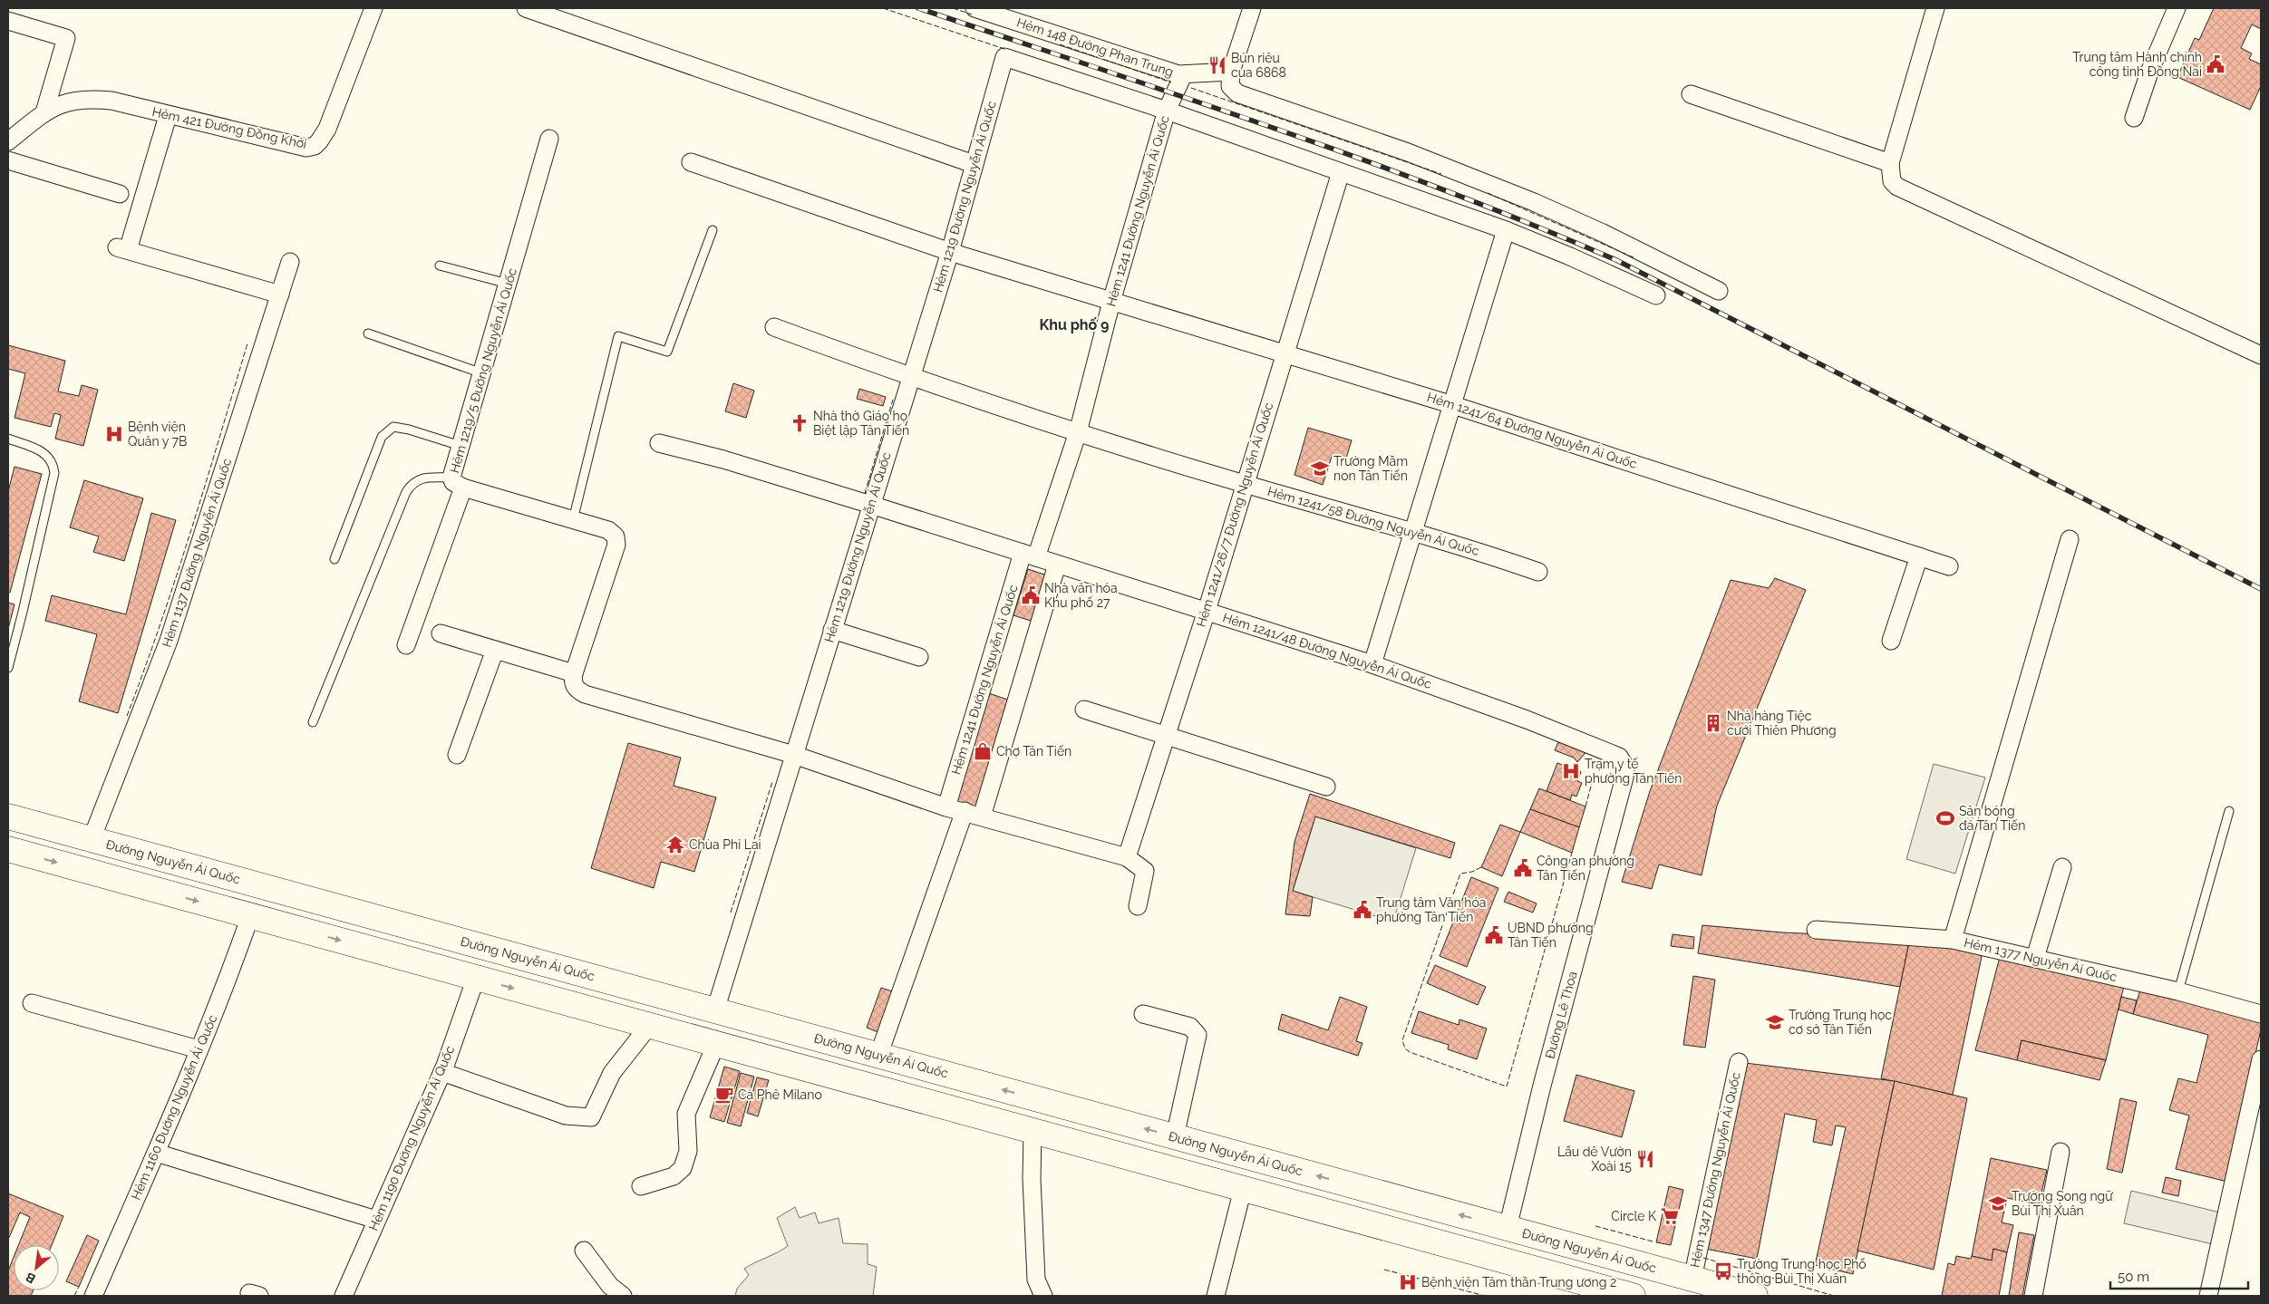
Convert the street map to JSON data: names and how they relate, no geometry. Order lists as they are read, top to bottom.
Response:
{
  "streets": {
    "main road": ["Đường Nguyễn Ái Quốc"],
    "street": [
      "Hẻm 148 Đường Phan Trung",
      "Hẻm 421 Đường Đồng Khởi",
      "Hẻm 1219 Đường Nguyễn Ái Quốc",
      "Hẻm 1241 Đường Nguyễn Ái Quốc",
      "Hẻm 1219/5 Đường Nguyễn Ái Quốc",
      "Hẻm 1241/64 Đường Nguyễn Ái Quốc",
      "Hẻm 1241/26/7 Đường Nguyễn Ái Quốc",
      "Hẻm 1241/58 Đường Nguyễn Ái Quốc",
      "Hẻm 1137 Đường Nguyễn Ái Quốc",
      "Hẻm 1241/48 Đường Nguyễn Ái Quốc",
      "Hẻm 1377 Nguyễn Ái Quốc",
      "Đường Lê Thoa",
      "Hẻm 1160 Đường Nguyễn Ái Quốc",
      "Hẻm 1190 Đường Nguyễn Ái Quốc",
      "Hẻm 1347 Đường Nguyễn Ái Quốc"
    ]
  },
  "crossings": [
    ["Hẻm 148 Đường Phan Trung", "Hẻm 1241 Đường Nguyễn Ái Quốc"],
    ["Hẻm 1219 Đường Nguyễn Ái Quốc", "Hẻm 1241 Đường Nguyễn Ái Quốc"],
    ["Hẻm 1219 Đường Nguyễn Ái Quốc", "Hẻm 1241/64 Đường Nguyễn Ái Quốc"],
    ["Hẻm 1219 Đường Nguyễn Ái Quốc", "Hẻm 1241/58 Đường Nguyễn Ái Quốc"],
    ["Hẻm 1219 Đường Nguyễn Ái Quốc", "Hẻm 1241/48 Đường Nguyễn Ái Quốc"],
    ["Hẻm 1219 Đường Nguyễn Ái Quốc", "Đường Nguyễn Ái Quốc"],
    ["Hẻm 1241 Đường Nguyễn Ái Quốc", "Hẻm 1241/64 Đường Nguyễn Ái Quốc"],
    ["Hẻm 1241 Đường Nguyễn Ái Quốc", "Hẻm 1241/58 Đường Nguyễn Ái Quốc"],
    ["Hẻm 1241 Đường Nguyễn Ái Quốc", "Hẻm 1241/48 Đường Nguyễn Ái Quốc"],
    ["Hẻm 1241/64 Đường Nguyễn Ái Quốc", "Hẻm 1241/26/7 Đường Nguyễn Ái Quốc"],
    ["Hẻm 1241/26/7 Đường Nguyễn Ái Quốc", "Hẻm 1241/58 Đường Nguyễn Ái Quốc"],
    ["Hẻm 1241/26/7 Đường Nguyễn Ái Quốc", "Hẻm 1241/48 Đường Nguyễn Ái Quốc"],
    ["Hẻm 1137 Đường Nguyễn Ái Quốc", "Đường Nguyễn Ái Quốc"],
    ["Hẻm 1241/48 Đường Nguyễn Ái Quốc", "Đường Lê Thoa"],
    ["Đường Nguyễn Ái Quốc", "Đường Lê Thoa"],
    ["Đường Nguyễn Ái Quốc", "Hẻm 1347 Đường Nguyễn Ái Quốc"]
  ],
  "districts": ["Khu phố 9"],
  "places": {
    "public building": [
      "Trung tâm Hành chính công tỉnh Đồng Nai",
      "Nhà văn hóa Khu phố 27",
      "Công an phường Tân Tiến",
      "Trung tâm Văn hóa phường Tân Tiến",
      "UBND phường Tân Tiến"
    ],
    "restaurant": ["Bún riêu cua 6868", "Lẩu dê Vườn Xoài 15"],
    "church": ["Nhà thờ Giáo họ Biệt lập Tân Tiến"],
    "hospital": ["Bệnh viện Quân y 7B", "Trạm y tế phường Tân Tiến", "Bệnh viện Tâm thần Trung ương 2"],
    "school or university": ["Trường Mầm non Tân Tiến", "Trường Trung học cơ sở Tân Tiến", "Trường Song ngữ Bùi Thị Xuân"],
    "building": ["Nhà hàng Tiệc cưới Thiên Phương"],
    "shop": ["Chợ Tân Tiến"],
    "sports": ["Sân bóng đá Tân Tiến"],
    "temple": ["Chùa Phi Lai"],
    "cafe": ["Cà Phê Milano"],
    "supermarket": ["Circle K"],
    "bus stop": ["Trường Trung học Phổ thông Bùi Thị Xuân"]
  },
  "scale_bar": "50 m",
  "north": "bottom left"
}
